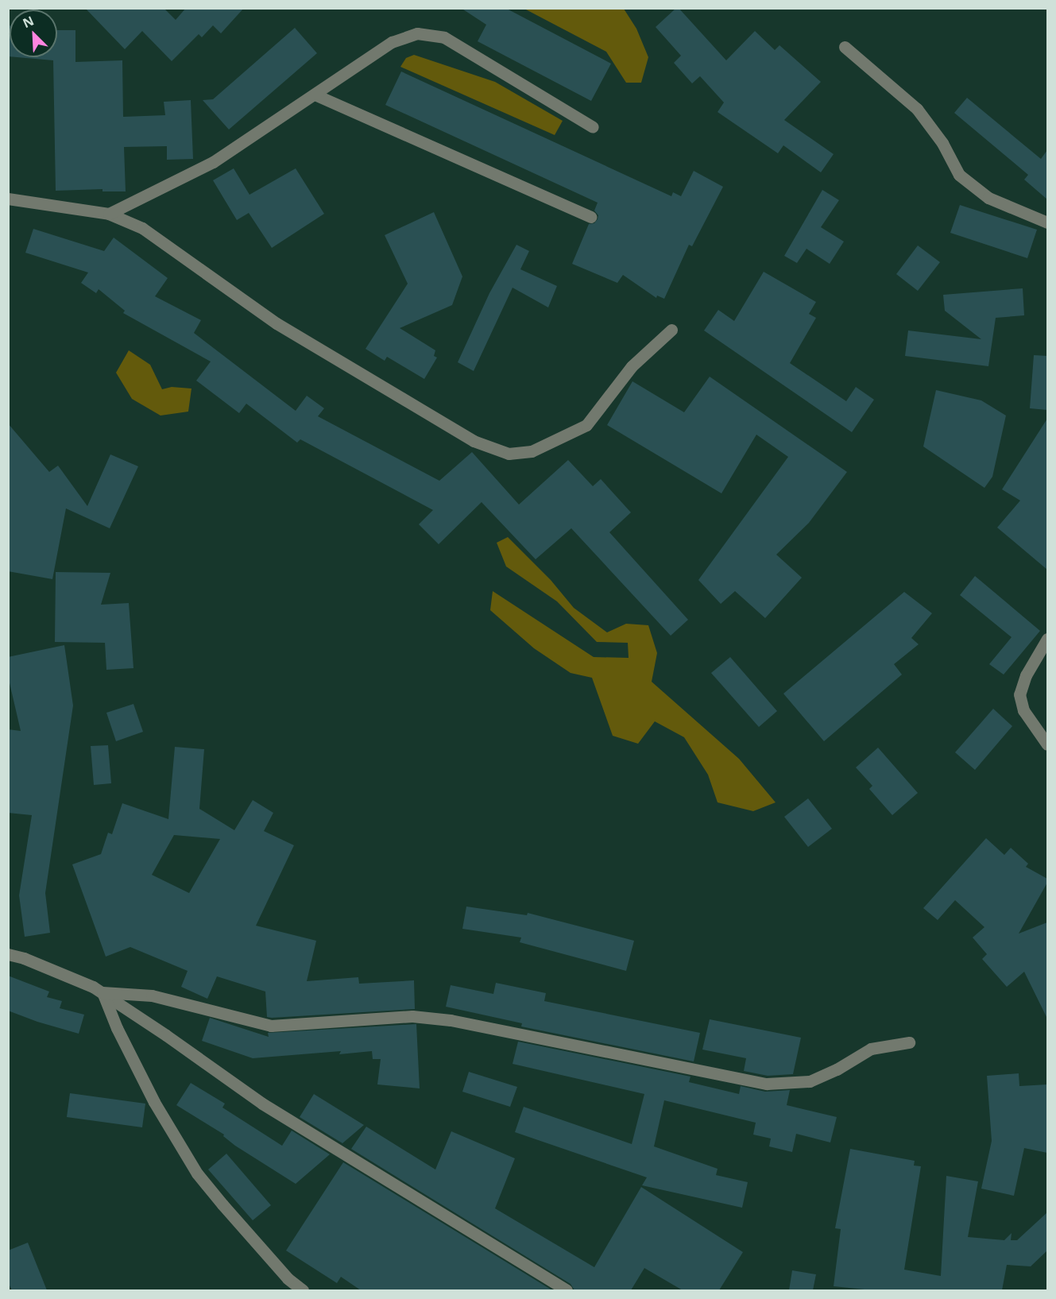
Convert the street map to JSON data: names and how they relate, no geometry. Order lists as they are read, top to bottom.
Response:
{
  "north": "top left"
}
